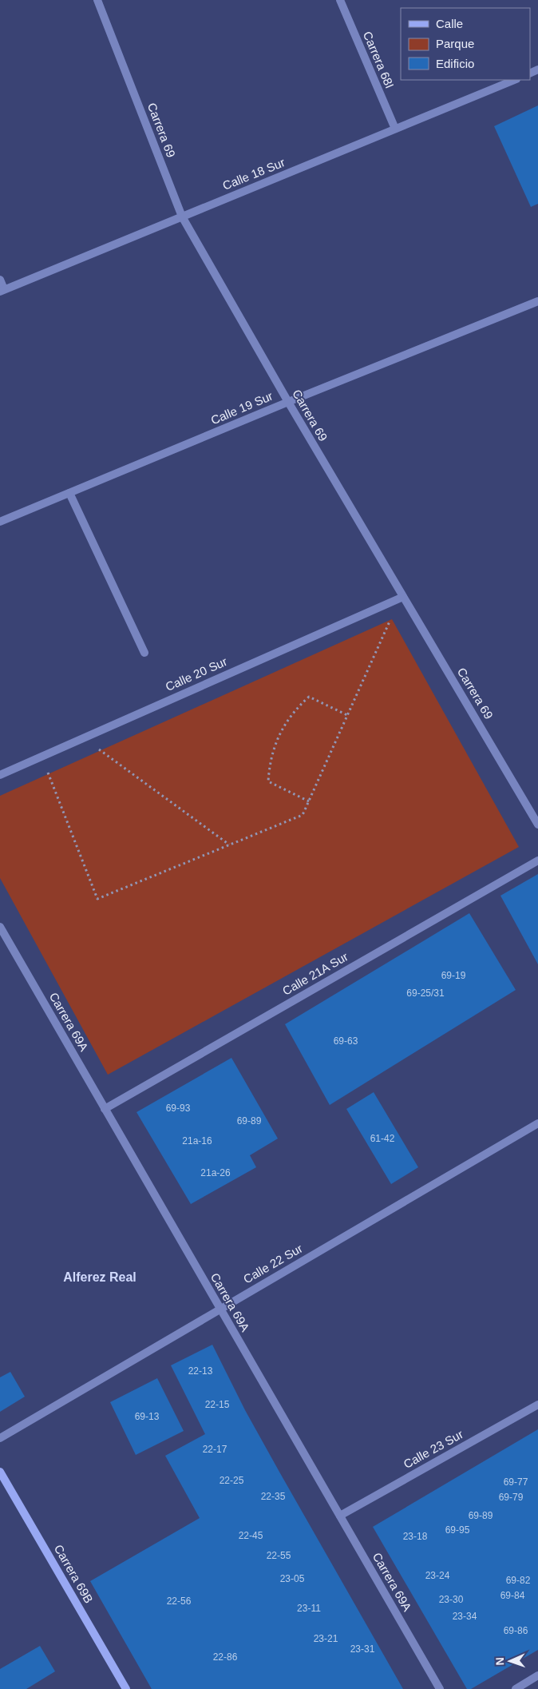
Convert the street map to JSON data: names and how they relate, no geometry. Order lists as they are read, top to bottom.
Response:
{
  "streets": {
    "street": [
      "Carrera 68I",
      "Carrera 69",
      "Calle 18 Sur",
      "Calle 19 Sur",
      "Calle 20 Sur",
      "Calle 21A Sur",
      "Carrera 69A",
      "Calle 22 Sur",
      "Calle 23 Sur",
      "Carrera 69B"
    ]
  },
  "crossings": [
    ["Carrera 68I", "Calle 18 Sur"],
    ["Carrera 69", "Calle 18 Sur"],
    ["Carrera 69", "Calle 19 Sur"],
    ["Carrera 69", "Calle 20 Sur"],
    ["Calle 21A Sur", "Carrera 69A"],
    ["Carrera 69A", "Calle 22 Sur"],
    ["Carrera 69A", "Calle 23 Sur"]
  ],
  "districts": ["Alferez Real"],
  "house_numbers": [
    "69-19",
    "69-25/31",
    "69-63",
    "69-93",
    "69-89",
    "61-42",
    "21a-16",
    "21a-26",
    "22-13",
    "22-15",
    "69-13",
    "22-17",
    "22-25",
    "69-77",
    "22-35",
    "69-79",
    "69-89",
    "69-95",
    "22-45",
    "23-18",
    "22-55",
    "23-24",
    "23-05",
    "69-82",
    "69-84",
    "23-30",
    "22-56",
    "23-11",
    "23-34",
    "69-86",
    "23-21",
    "23-31",
    "22-86"
  ],
  "legend": ["Calle", "Parque", "Edificio"],
  "north": "left"
}
